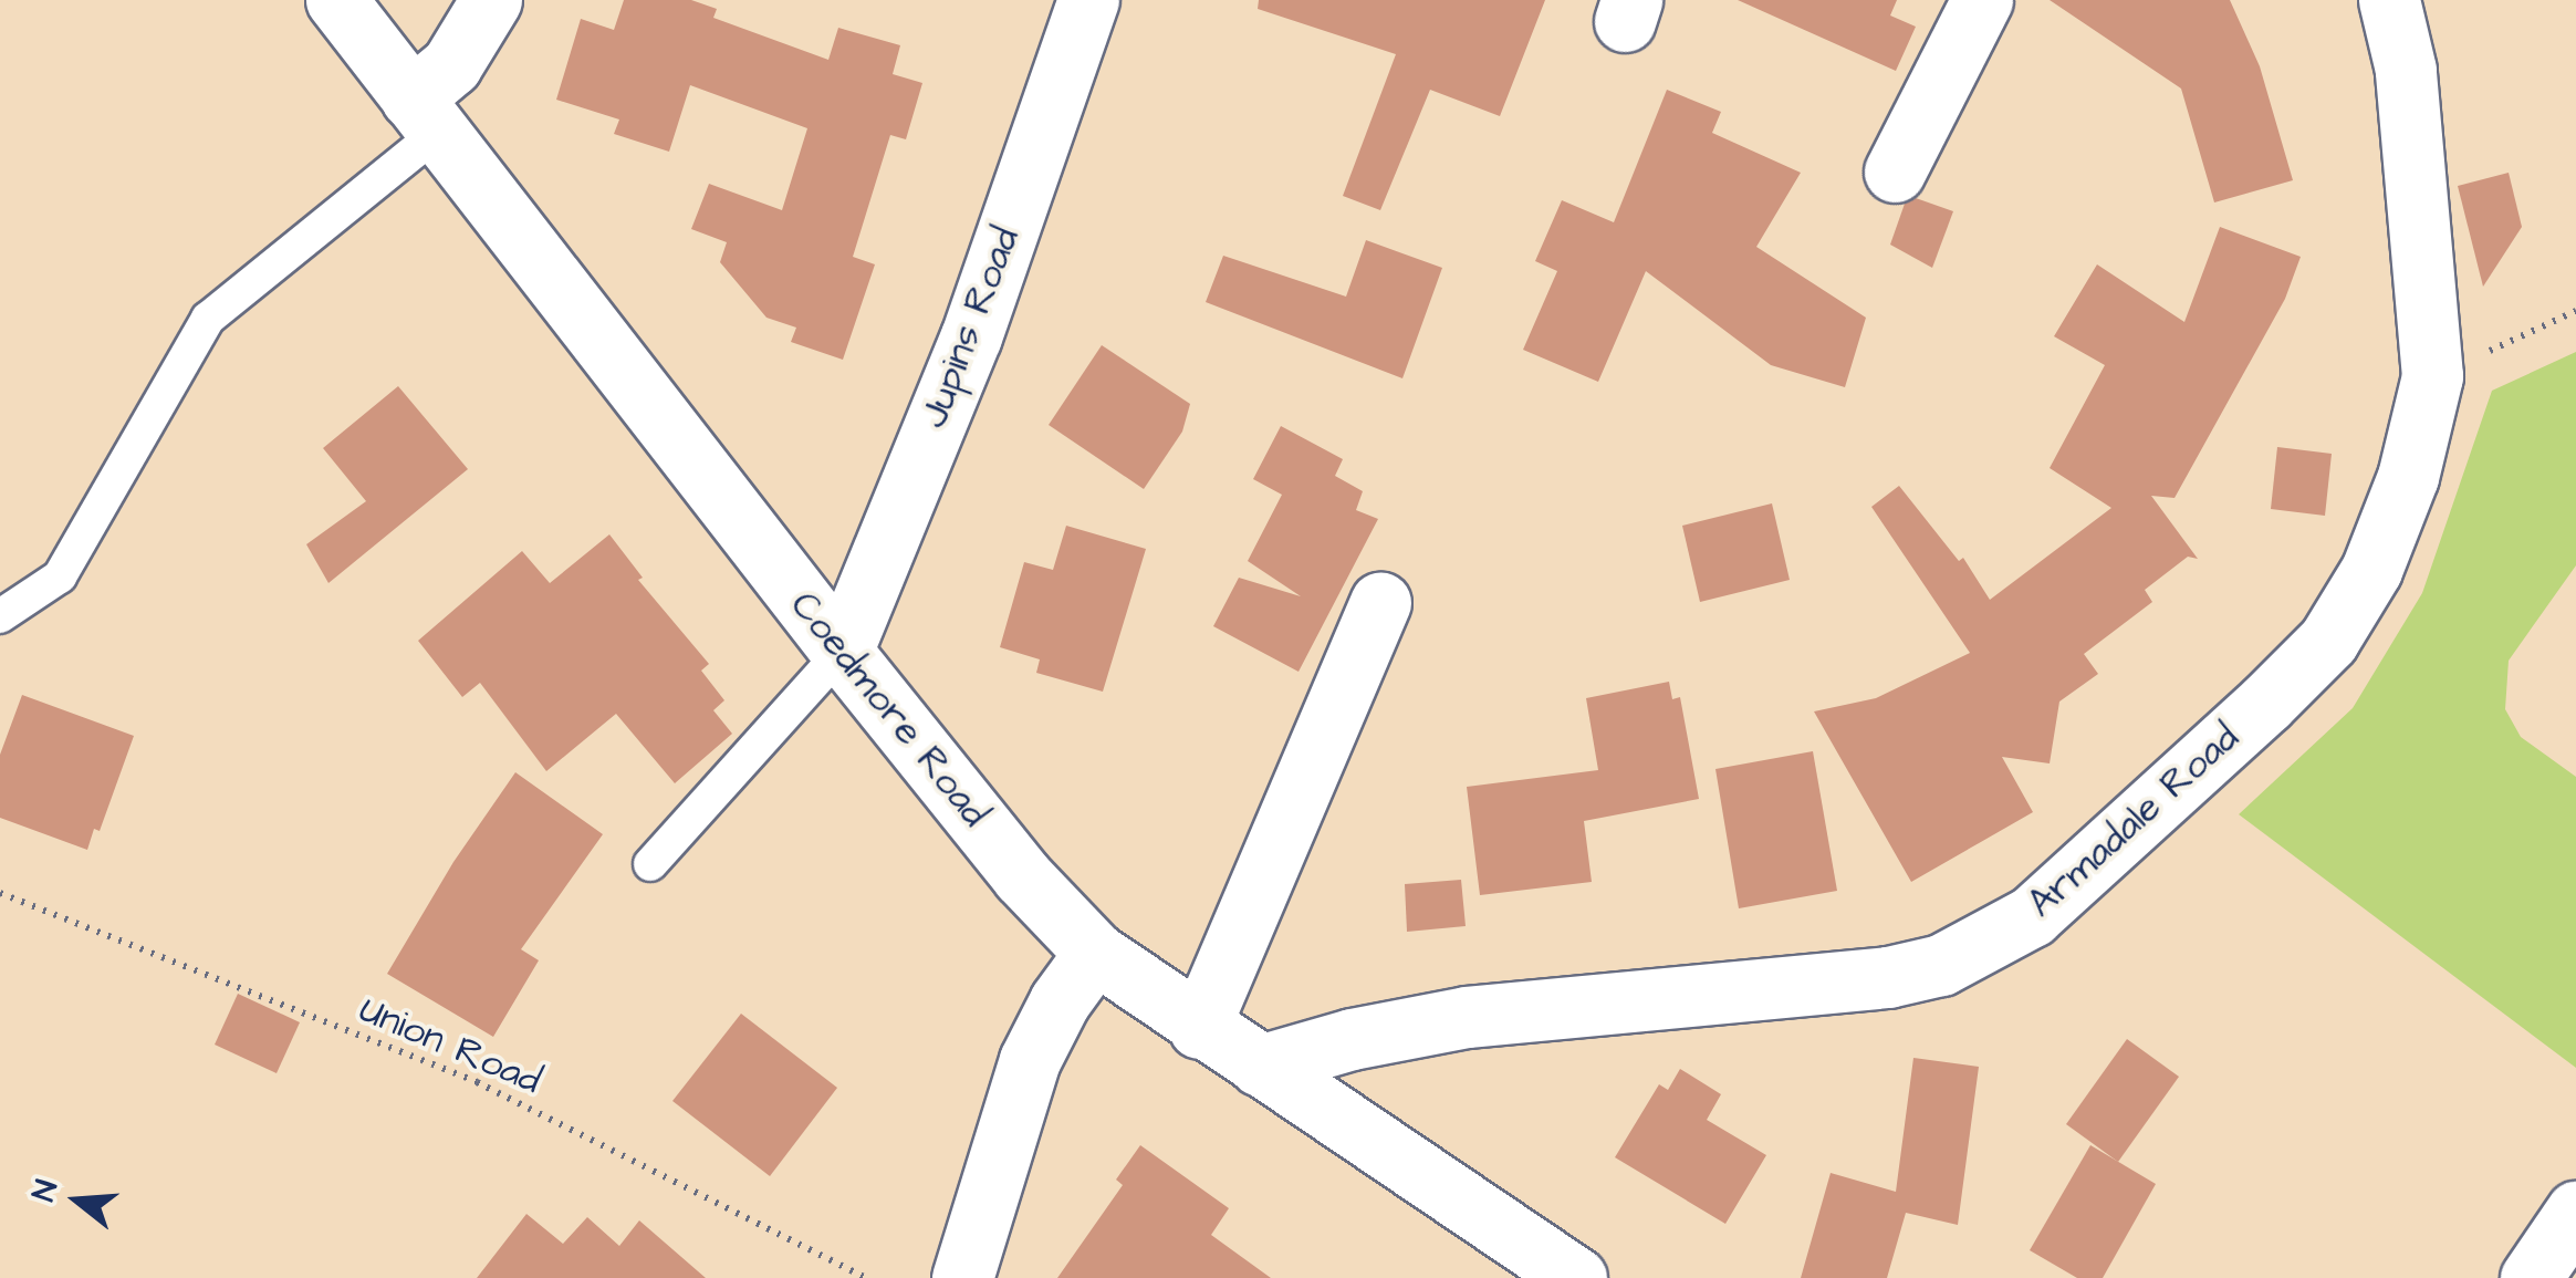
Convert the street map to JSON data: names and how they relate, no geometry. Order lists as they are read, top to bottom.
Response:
{
  "streets": {
    "street": ["Jupins Road", "Coedmore Road", "Armadale Road"],
    "path": ["Union Road"]
  },
  "crossings": [
    ["Jupins Road", "Coedmore Road"],
    ["Coedmore Road", "Armadale Road"]
  ],
  "north": "left"
}
